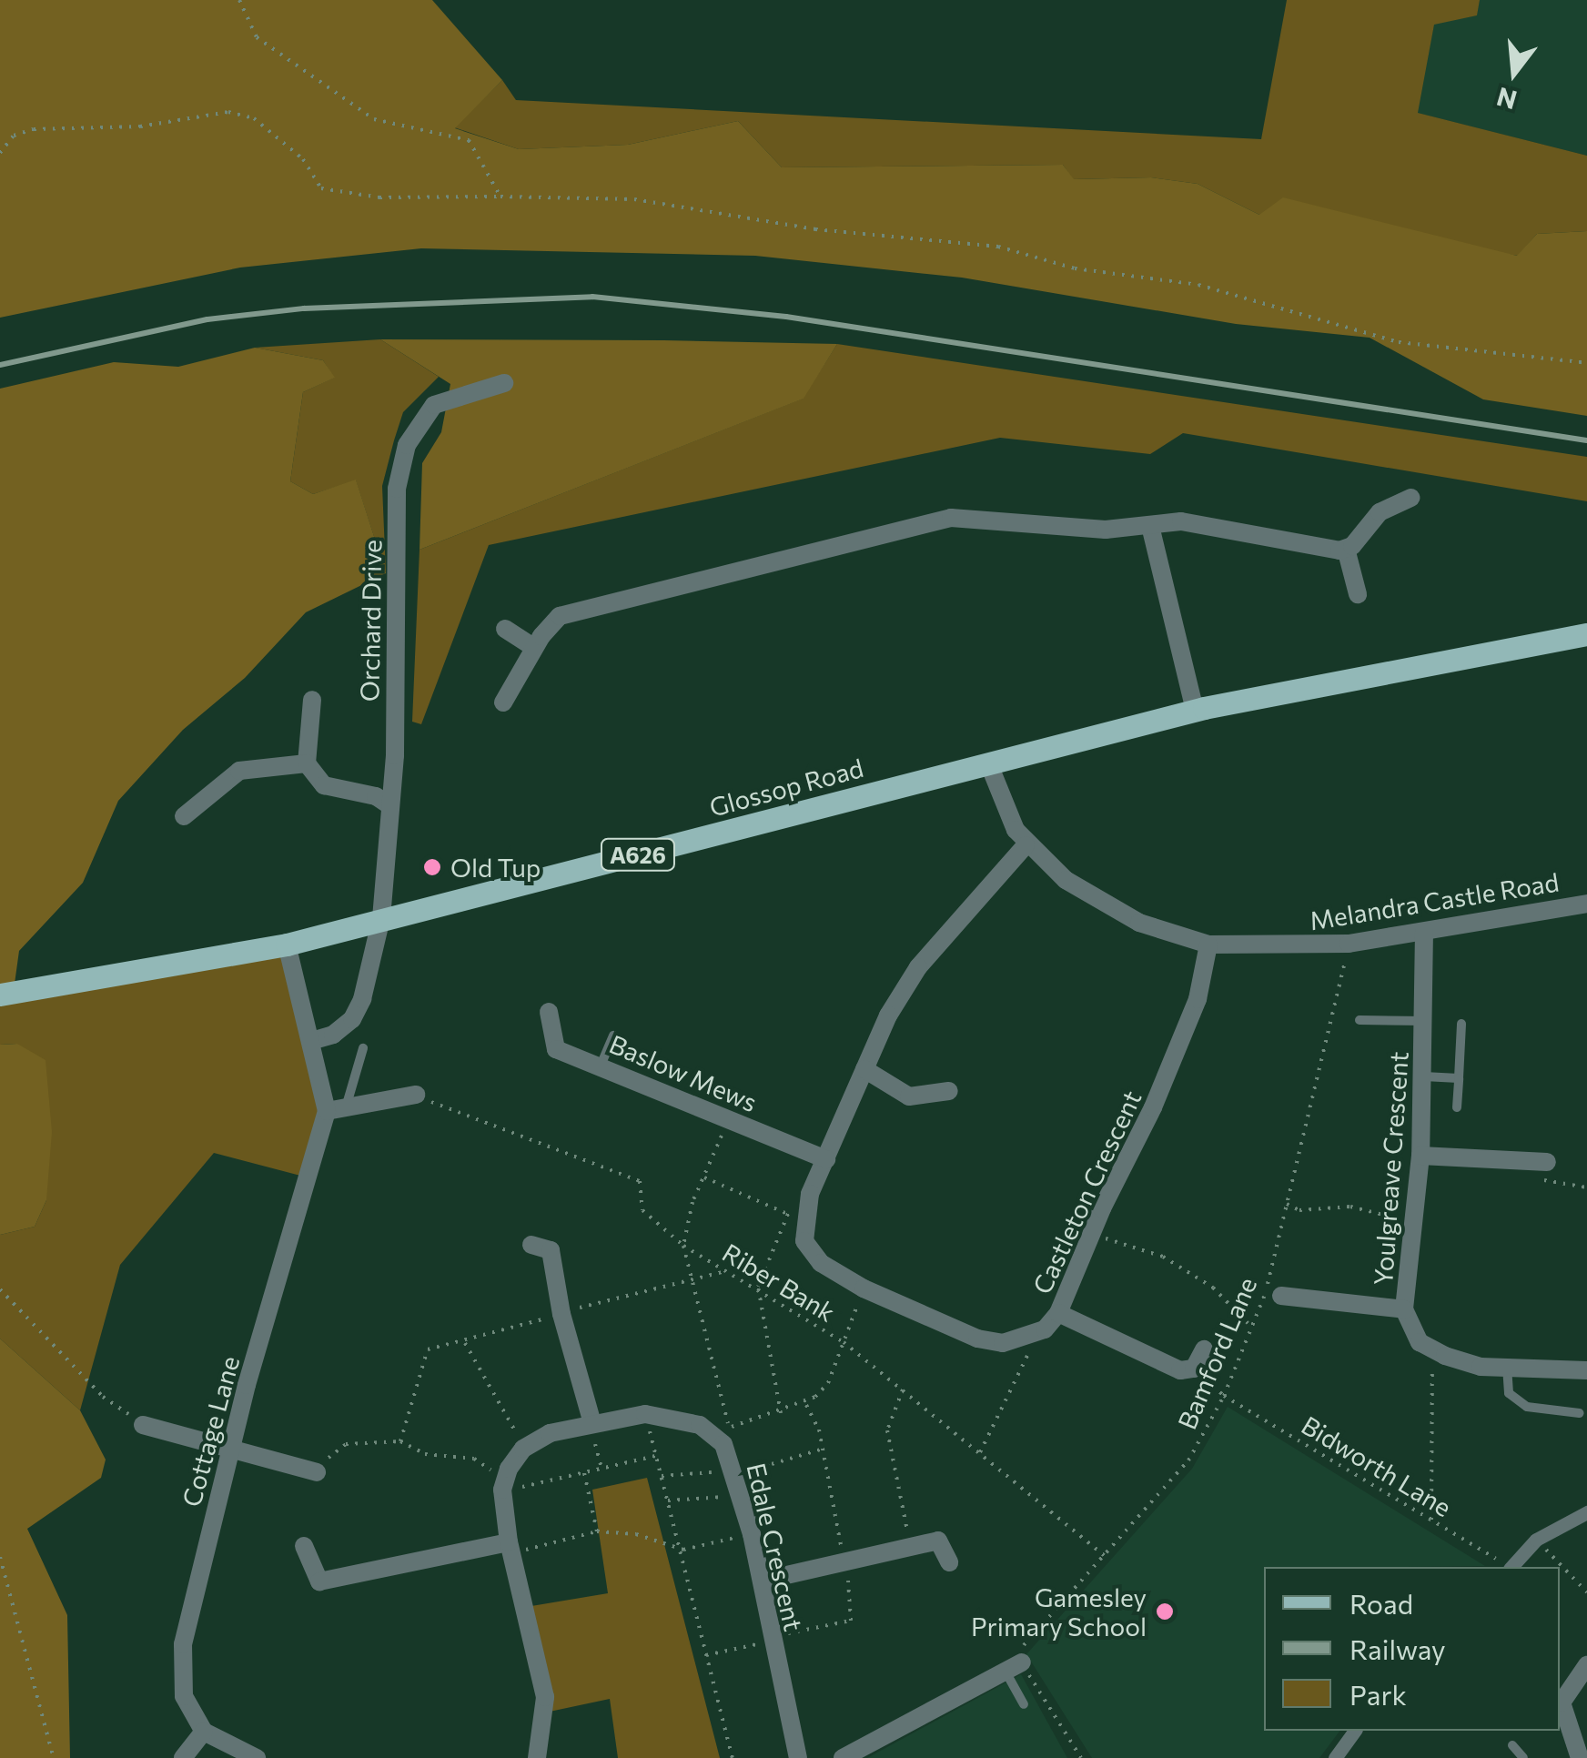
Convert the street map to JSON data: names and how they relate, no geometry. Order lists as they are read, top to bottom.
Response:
{
  "streets": {
    "main road": ["Glossop Road", "A626"],
    "street": [
      "Orchard Drive",
      "Melandra Castle Road",
      "Baslow Mews",
      "Youlgreave Crescent",
      "Castleton Crescent",
      "Cottage Lane",
      "Edale Crescent"
    ],
    "path": ["Riber Bank", "Bamford Lane", "Bidworth Lane"]
  },
  "crossings": [
    ["Orchard Drive", "Glossop Road"],
    ["Glossop Road", "Melandra Castle Road"],
    ["Glossop Road", "Cottage Lane"],
    ["Melandra Castle Road", "Youlgreave Crescent"],
    ["Melandra Castle Road", "Castleton Crescent"],
    ["Melandra Castle Road", "Bamford Lane"],
    ["Riber Bank", "Bamford Lane"],
    ["Bamford Lane", "Bidworth Lane"]
  ],
  "places": ["Old Tup", "Gamesley Primary School"],
  "legend": ["Road", "Railway", "Park"],
  "north": "bottom"
}
